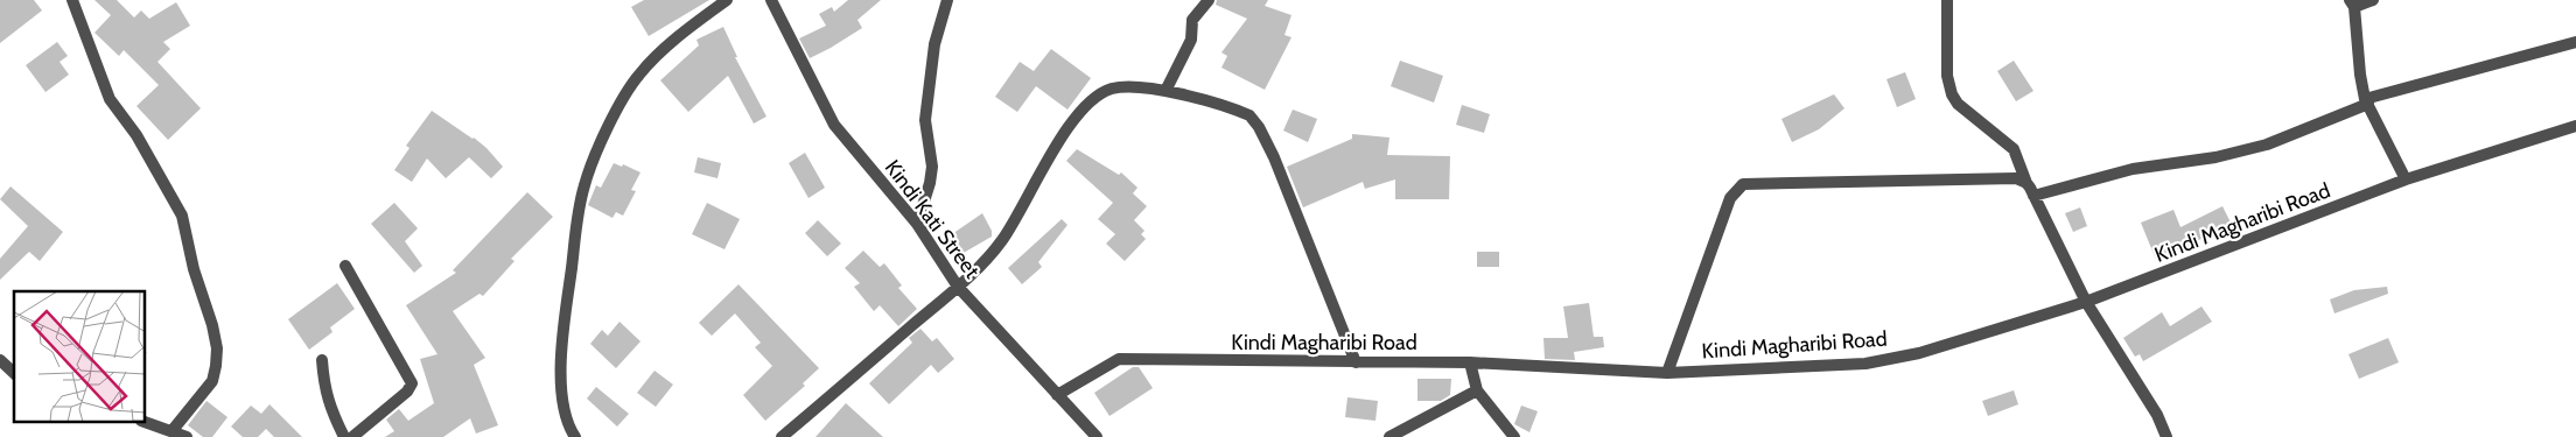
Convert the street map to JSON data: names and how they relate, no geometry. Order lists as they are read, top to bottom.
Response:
{
  "streets": {
    "street": ["Kindi Kati Street", "Kindi Magharibi Road"]
  },
  "crossings": [
    ["Kindi Kati Street", "Kindi Magharibi Road"]
  ]
}
